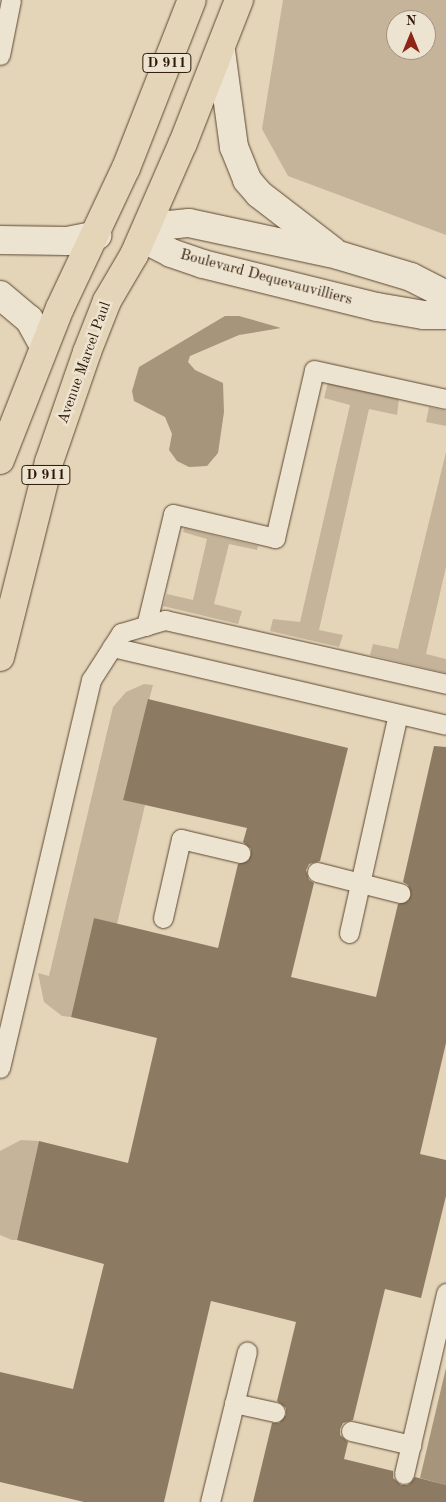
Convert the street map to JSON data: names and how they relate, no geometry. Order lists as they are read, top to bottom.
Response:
{
  "streets": {
    "main road": ["D 911", "Boulevard Dequevauvilliers", "Avenue Marcel Paul"]
  },
  "crossings": [
    ["Boulevard Dequevauvilliers", "Avenue Marcel Paul"]
  ],
  "north": "top"
}
